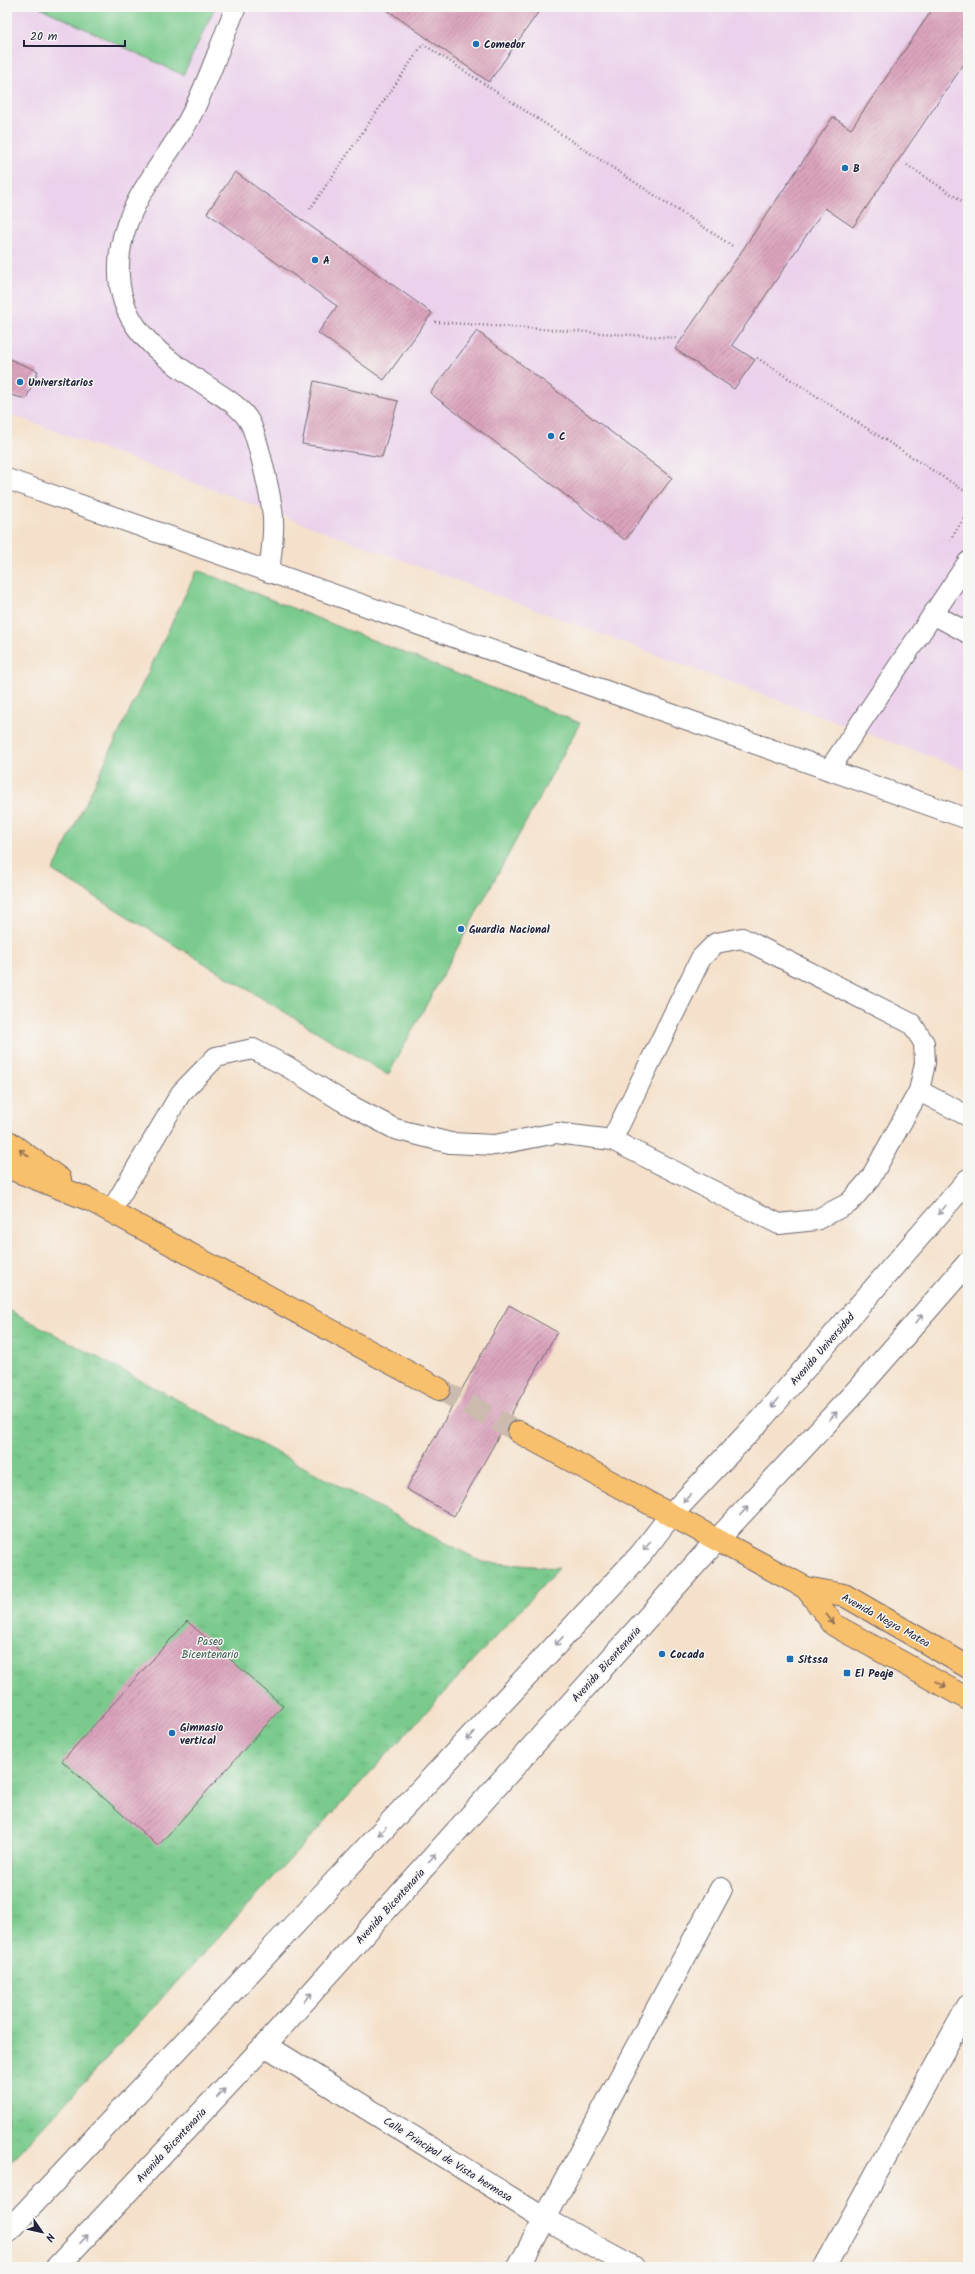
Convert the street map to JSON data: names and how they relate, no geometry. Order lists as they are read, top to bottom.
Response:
{
  "streets": {
    "main road": ["Avenida Negra Matea"],
    "street": ["Avenida Universidad", "Avenida Bicentenaria", "Calle Principal de Vista hermosa"]
  },
  "crossings": [
    ["Avenida Bicentenaria", "Calle Principal de Vista hermosa"]
  ],
  "parks": ["Paseo Bicentenario"],
  "places": {
    "other": [
      "Comedor",
      "B",
      "A",
      "Universitarios",
      "C",
      "Guardia Nacional",
      "Cocada",
      "Gimnasio vertical"
    ],
    "transit": ["Sitssa", "El Peaje"]
  },
  "scale_bar": "20 m",
  "north": "bottom right"
}
